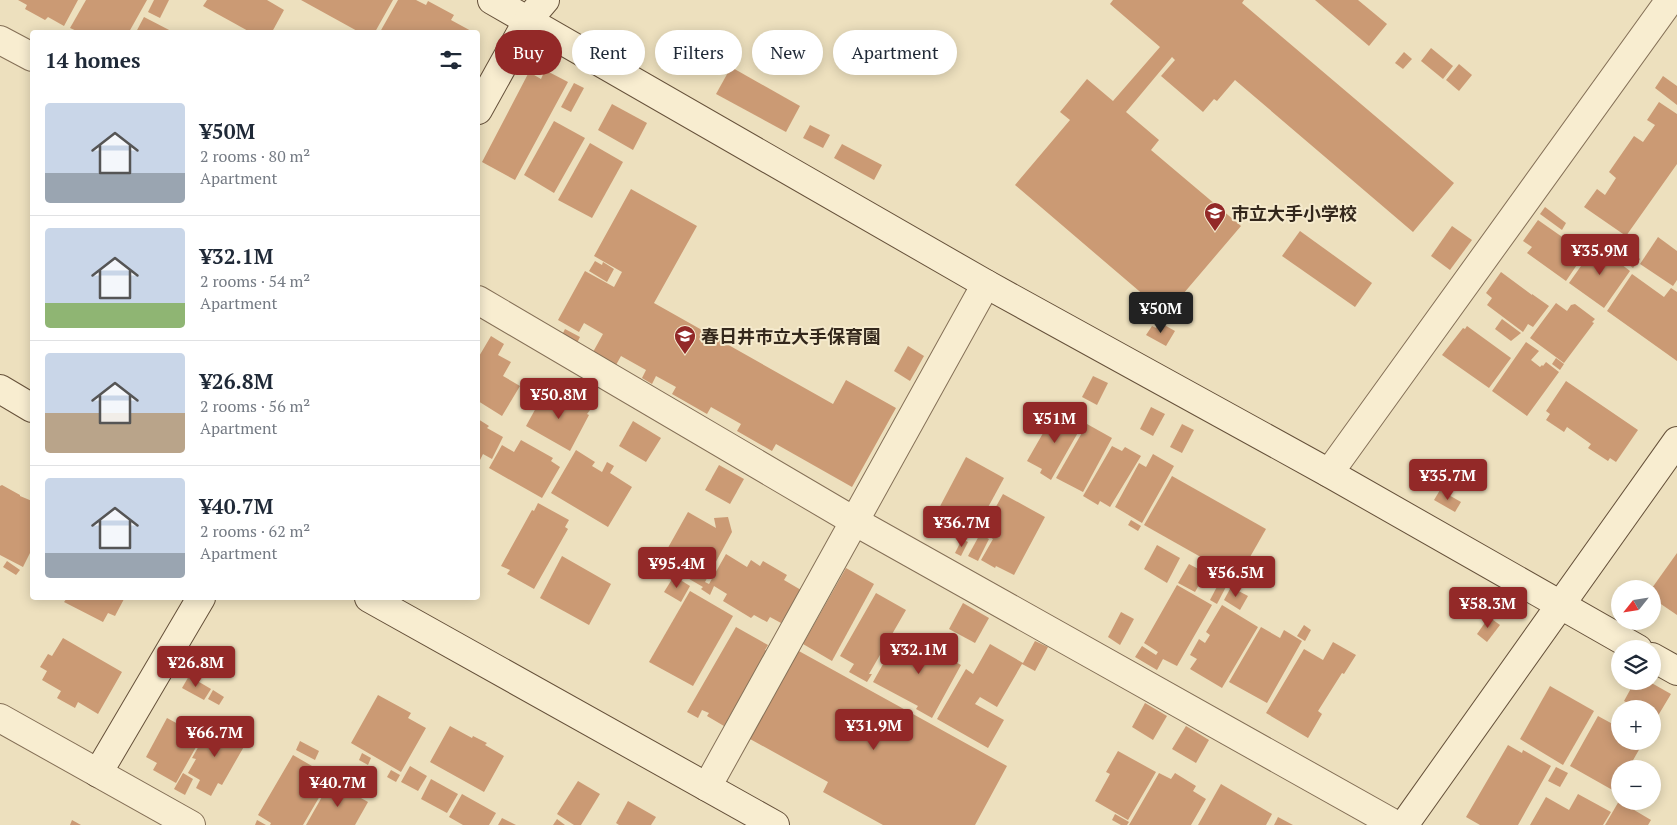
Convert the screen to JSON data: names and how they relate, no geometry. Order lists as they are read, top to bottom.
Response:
{
  "places": {
    "school or university": ["市立大手小学校", "春日井市立大手保育園"]
  },
  "north": "bottom left",
  "page": {
    "chip": [
      "Buy",
      "Rent",
      "Filters",
      "New",
      "Apartment"
    ],
    "heading": "14 homes",
    "list": [
      {
        "name": "¥50M",
        "note": "2 rooms · 80 m² · Apartment"
      },
      {
        "name": "¥32.1M",
        "note": "2 rooms · 54 m² · Apartment"
      },
      {
        "name": "¥26.8M",
        "note": "2 rooms · 56 m² · Apartment"
      },
      {
        "name": "¥40.7M",
        "note": "2 rooms · 62 m² · Apartment"
      }
    ],
    "price": [
      "¥35.9M",
      "¥50M",
      "¥50.8M",
      "¥51M",
      "¥35.7M",
      "¥36.7M",
      "¥95.4M",
      "¥56.5M",
      "¥58.3M",
      "¥32.1M",
      "¥26.8M",
      "¥31.9M",
      "¥66.7M",
      "¥40.7M"
    ],
    "map_buttons": ["+", "−"]
  }
}
